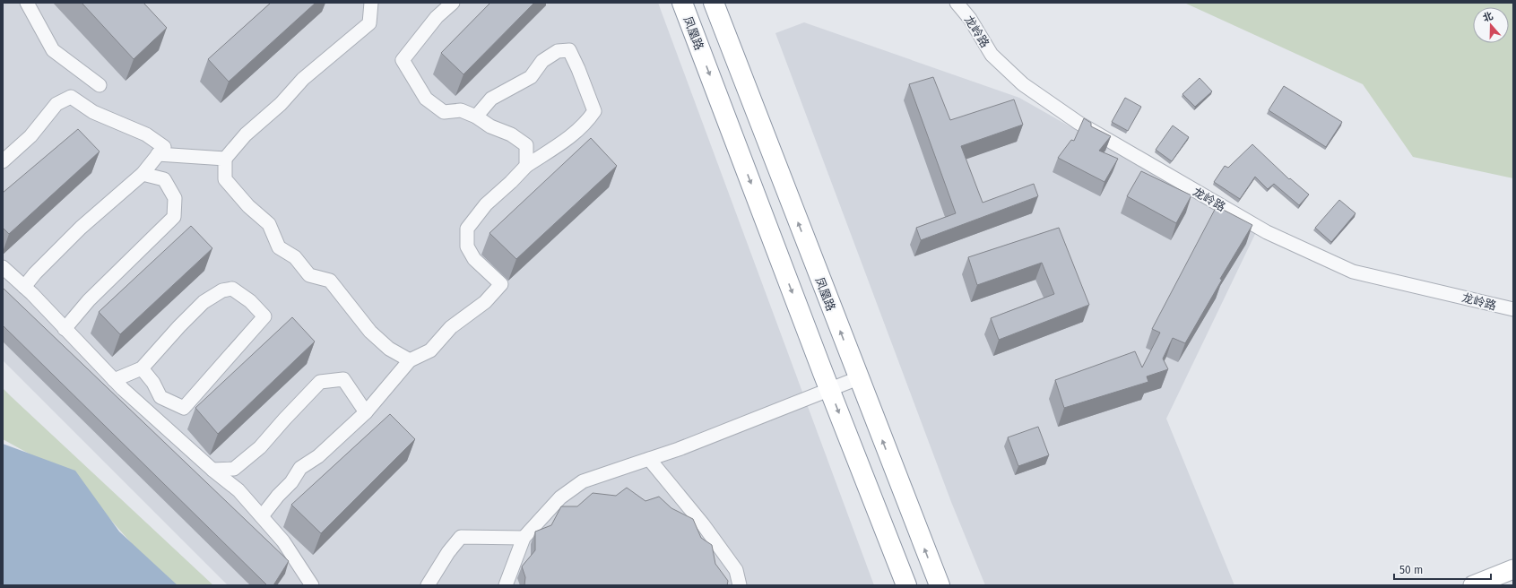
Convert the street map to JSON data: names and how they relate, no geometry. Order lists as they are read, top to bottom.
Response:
{
  "streets": {
    "highway": ["凤凰路"],
    "street": ["龙岭路"]
  },
  "scale_bar": "50 m",
  "north": "top"
}
